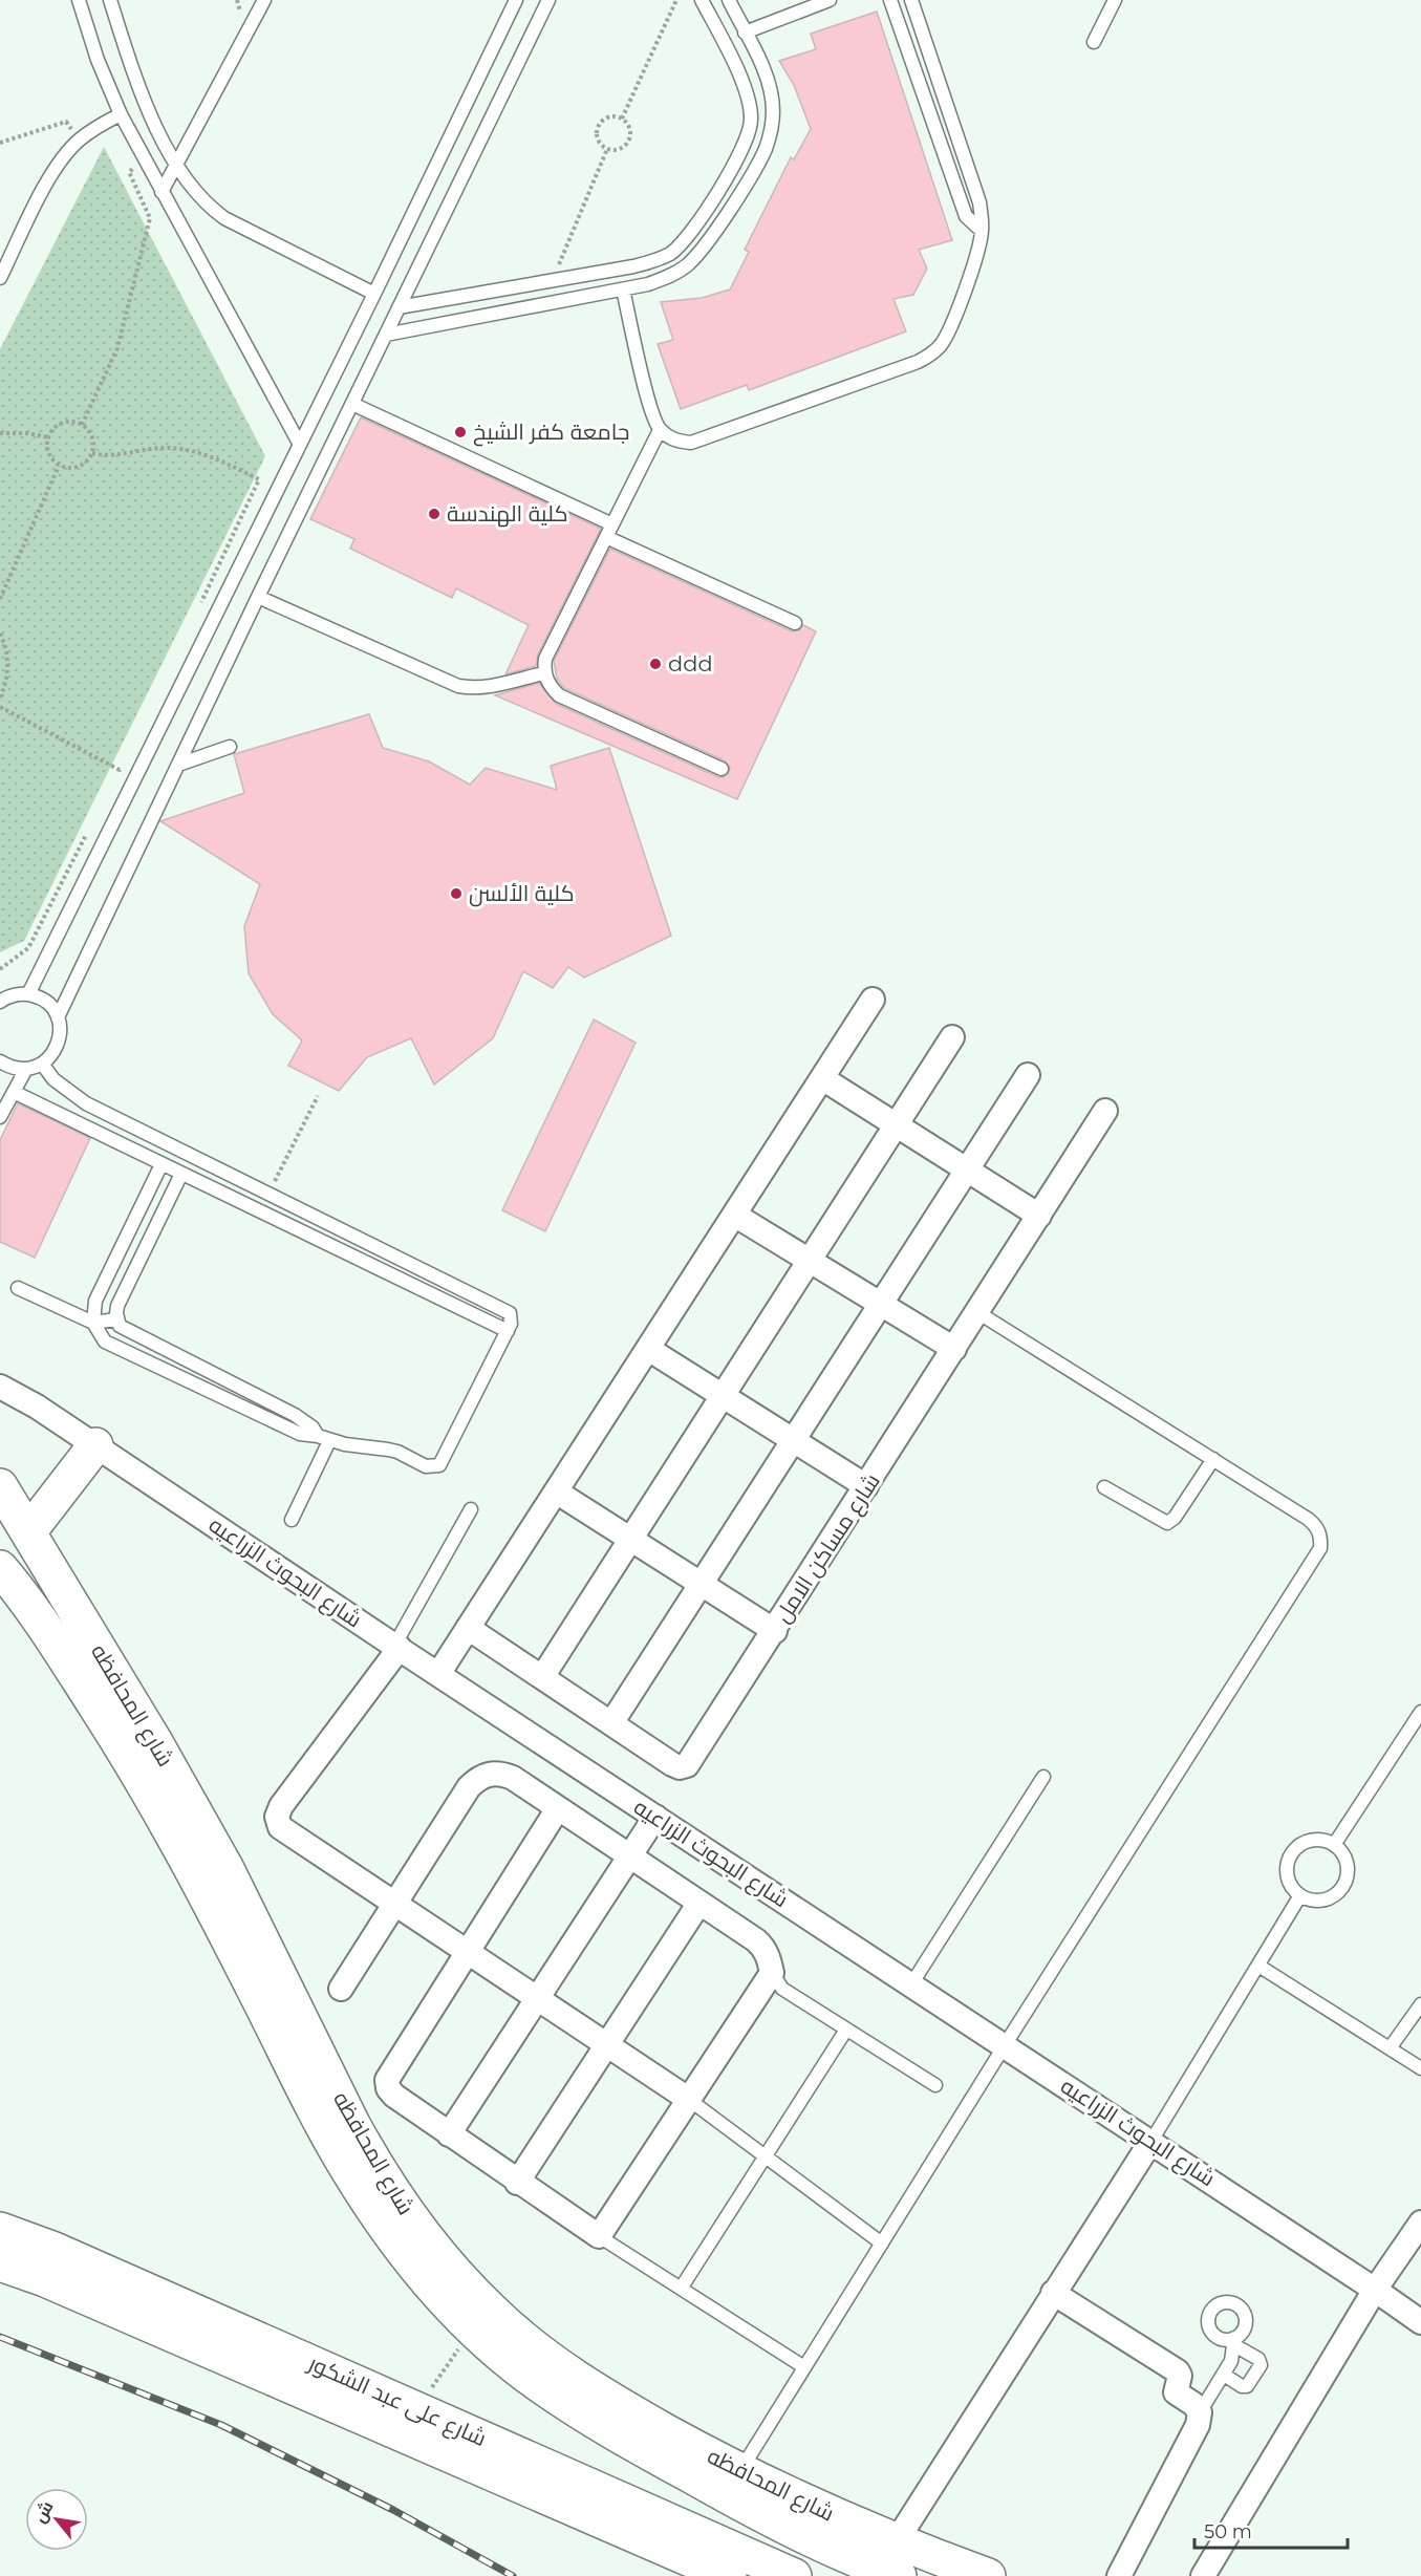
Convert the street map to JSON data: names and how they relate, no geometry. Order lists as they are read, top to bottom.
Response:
{
  "streets": {
    "main road": ["شارع المحافظه", "شارع على عبد الشكور"],
    "street": ["شارع مساكن الامل", "شارع البحوث الزراعيه"]
  },
  "places": [
    "جامعة كفر الشيخ",
    "كلية الهندسة",
    "ddd",
    "كلية الألسن"
  ],
  "scale_bar": "50 m",
  "north": "top left"
}
